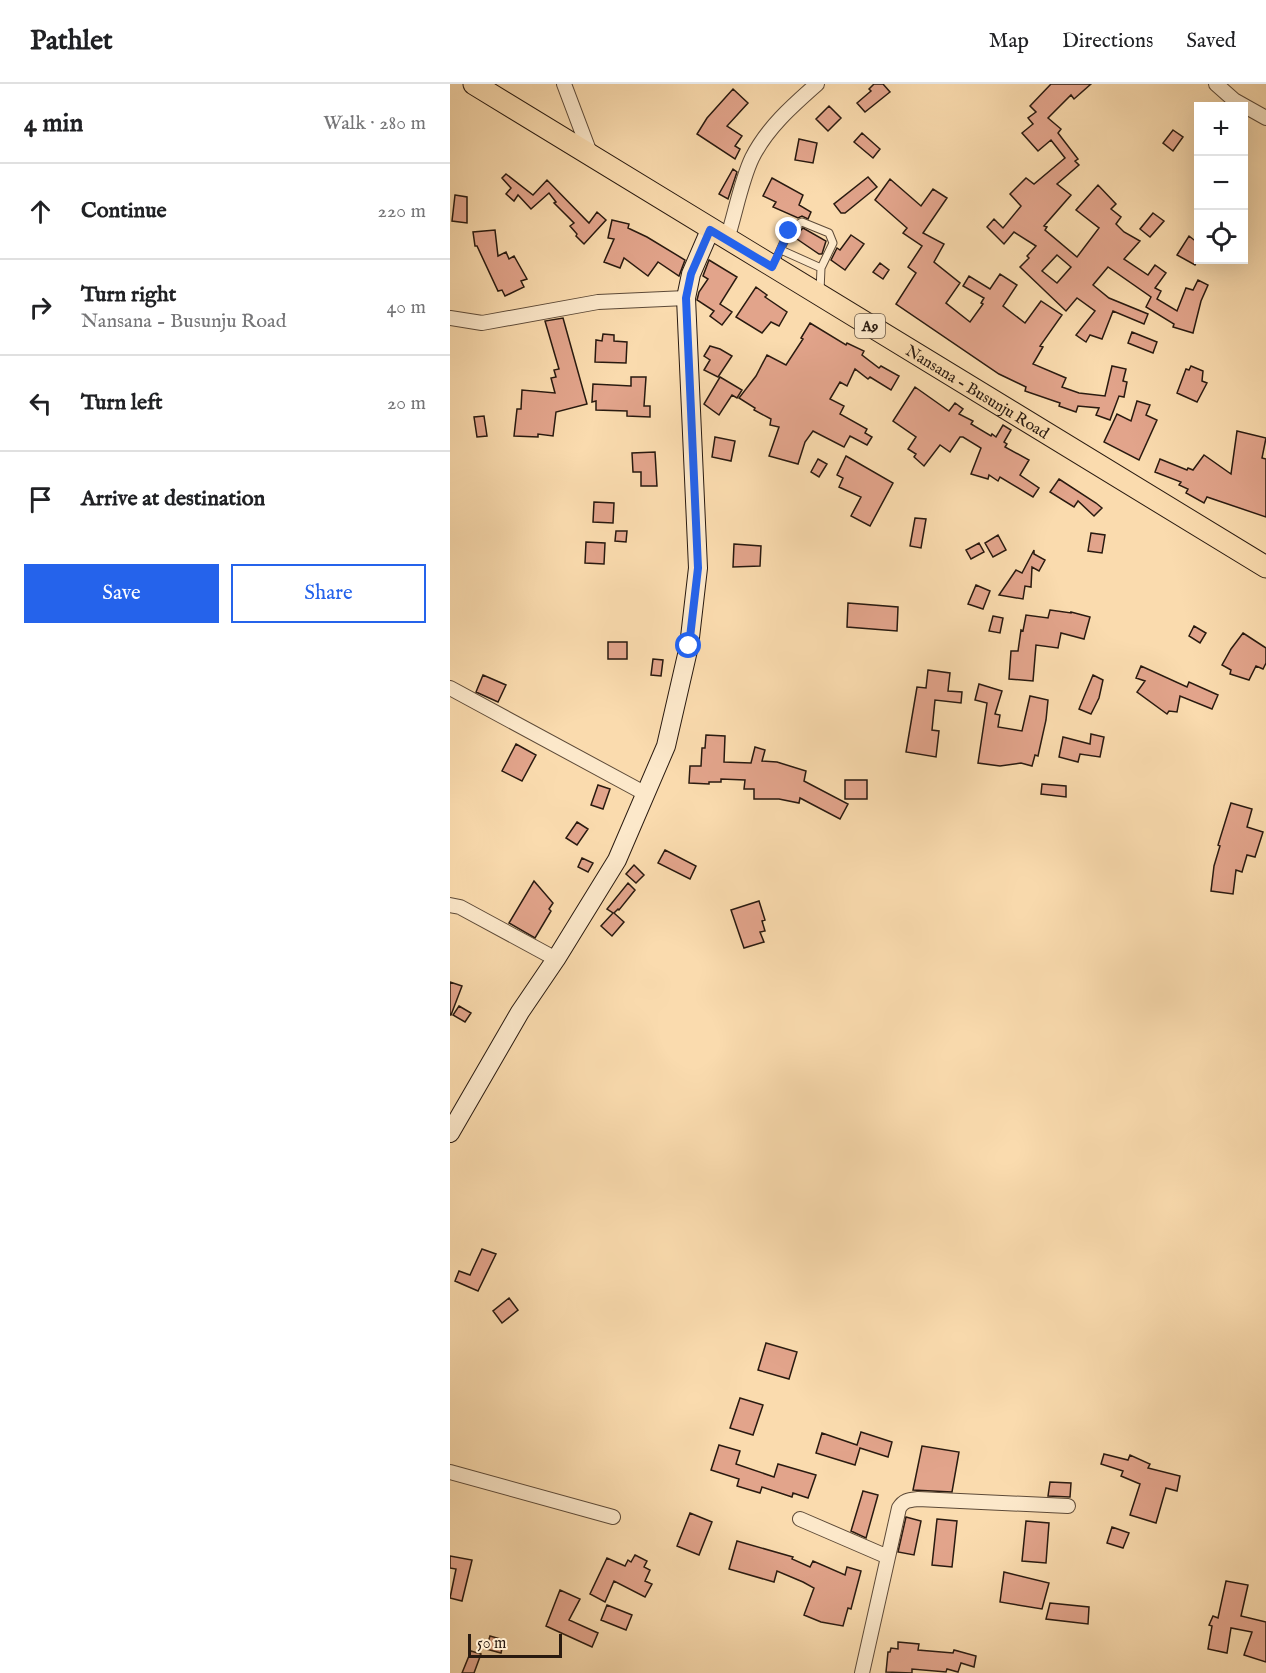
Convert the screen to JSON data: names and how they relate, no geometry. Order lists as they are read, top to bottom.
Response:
{
  "streets": {
    "main road": ["A9", "Nansana - Busunju Road"]
  },
  "scale_bar": "50 m",
  "page": {
    "header": "Pathlet",
    "nav": ["Map", "Directions", "Saved"],
    "heading": ["4 min", "Walk · 280 m"],
    "map_buttons": ["+", "−"],
    "list": [
      ["Continue", "220 m"],
      ["Turn right", "Nansana - Busunju Road", "40 m"],
      ["Turn left", "20 m"],
      "Arrive at destination"
    ],
    "buttons": ["Save", "Share"],
    "scale": "50 m"
  }
}
